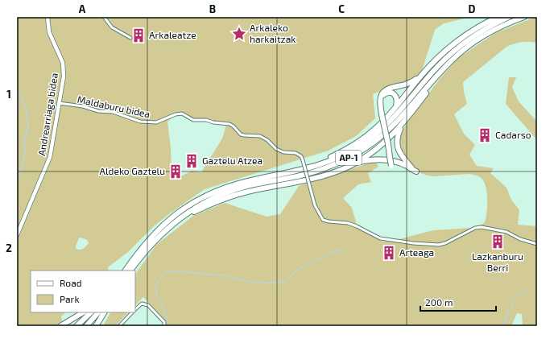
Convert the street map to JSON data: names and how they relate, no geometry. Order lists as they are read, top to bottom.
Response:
{
  "streets": {
    "highway": ["AP-1"],
    "main road": ["Andrearriaga bidea"],
    "street": ["Maldaburu bidea"]
  },
  "crossings": [
    ["Maldaburu bidea", "Andrearriaga bidea"]
  ],
  "places": {
    "place": ["Arkaleko harkaitzak"],
    "building": [
      "Arkaleatze",
      "Cadarso",
      "Gaztelu Atzea",
      "Aldeko Gaztelu",
      "Lazkanburu Berri",
      "Arteaga"
    ]
  },
  "legend": ["Road", "Park"],
  "scale_bar": "200 m",
  "grid": {
    "columns": [
      "A",
      "B",
      "C",
      "D"
    ],
    "rows": ["1", "2"]
  }
}
